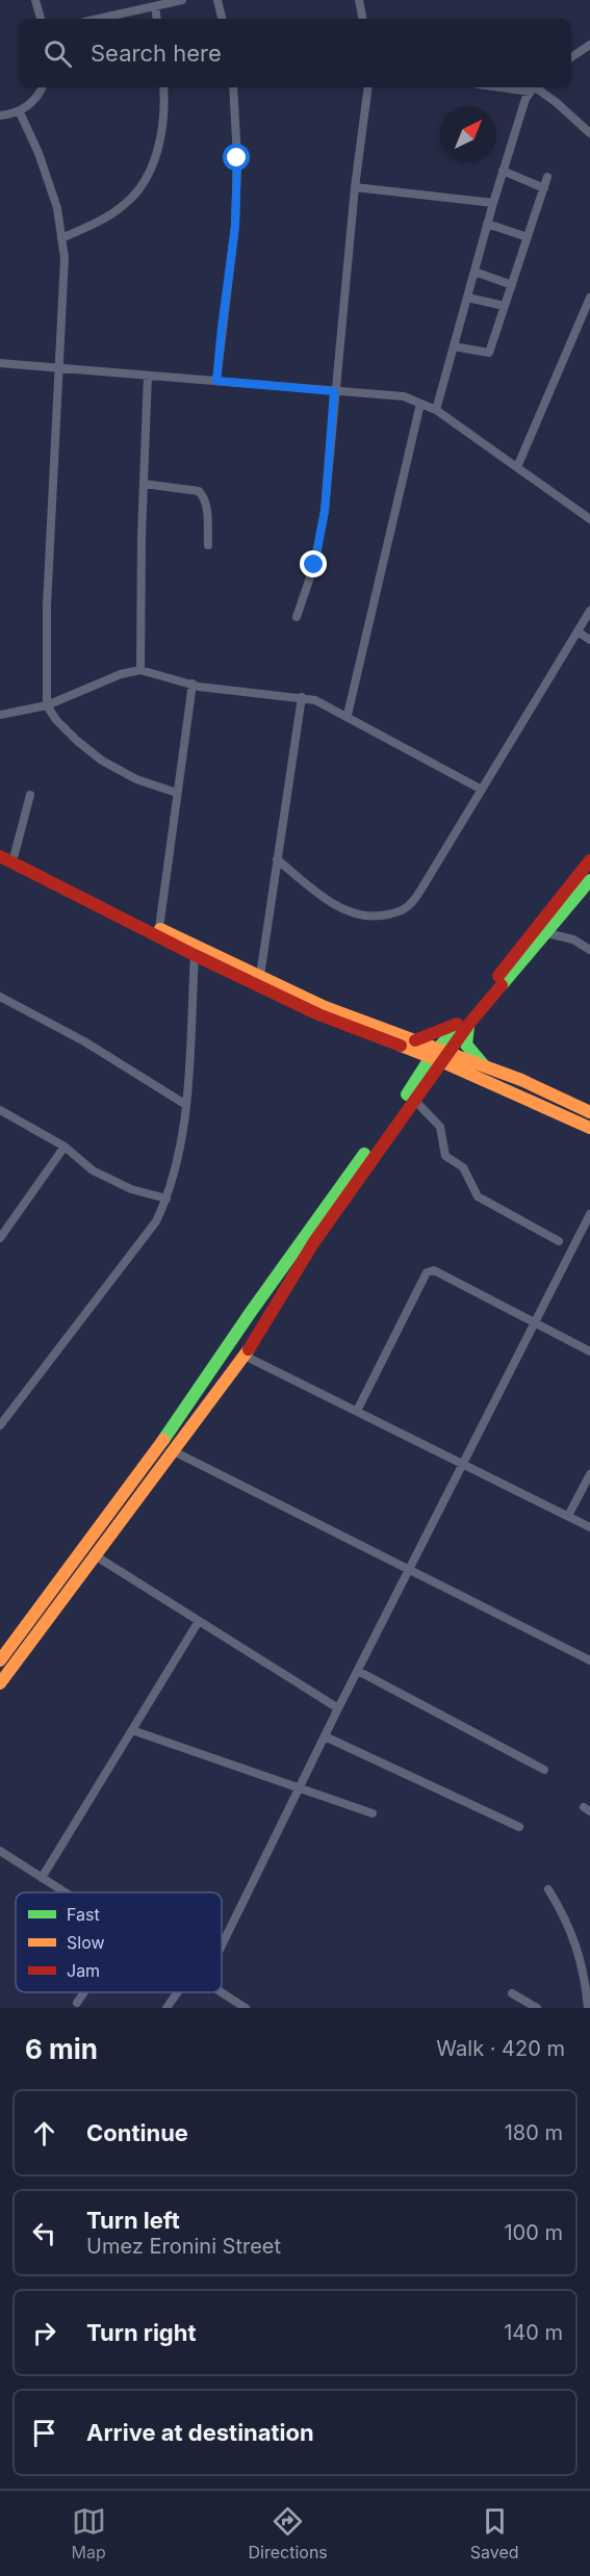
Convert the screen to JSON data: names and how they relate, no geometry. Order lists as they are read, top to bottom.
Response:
{
  "legend": ["Fast", "Slow", "Jam"],
  "north": "top right",
  "page": {
    "search": "Search here",
    "heading": ["6 min", "Walk · 420 m"],
    "list": [
      ["Continue", "180 m"],
      ["Turn left", "Umez Eronini Street", "100 m"],
      ["Turn right", "140 m"],
      "Arrive at destination"
    ],
    "nav": ["Map", "Directions", "Saved"]
  }
}
